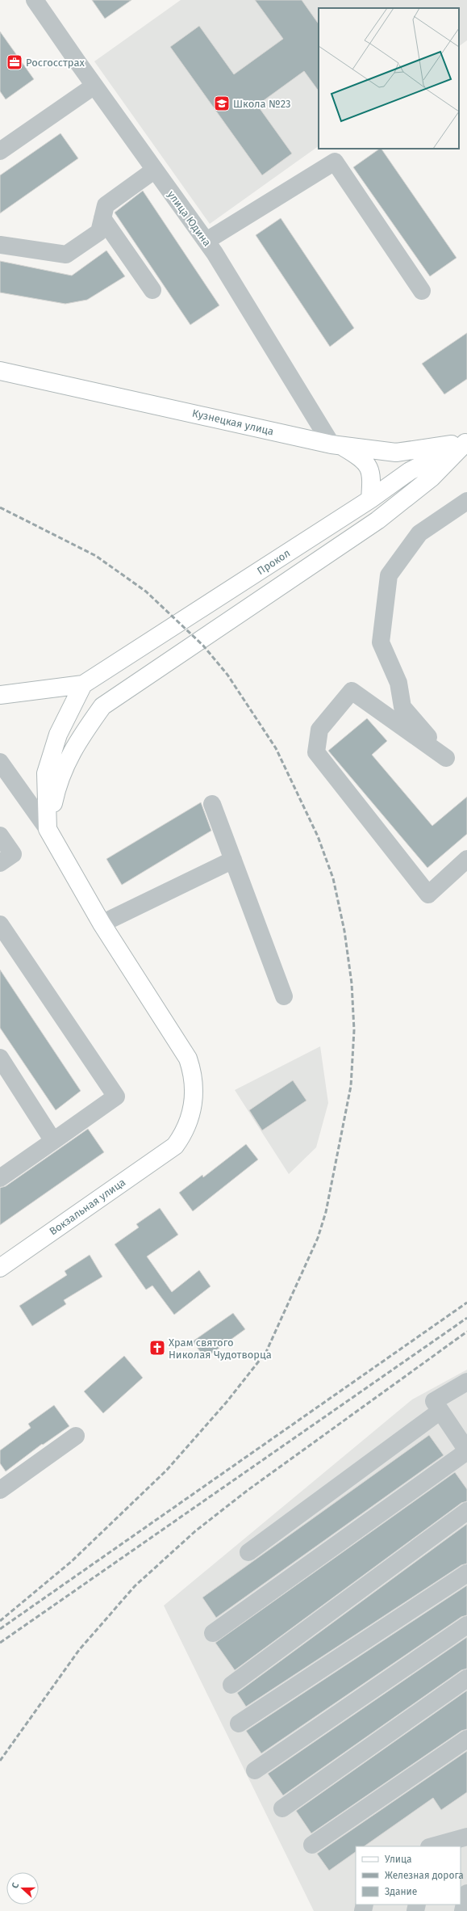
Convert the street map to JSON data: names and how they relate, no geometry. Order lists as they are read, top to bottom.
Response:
{
  "streets": {
    "main road": ["Кузнецкая улица", "Прокол", "Вокзальная улица"],
    "street": ["улица Юдина"]
  },
  "crossings": [
    ["улица Юдина", "Кузнецкая улица"],
    ["Кузнецкая улица", "Прокол"]
  ],
  "places": {
    "office": ["Росгосстрах"],
    "school or university": ["Школа №23"],
    "church": ["Храм святого Николая Чудотворца"]
  },
  "legend": ["Улица", "Железная дорога", "Здание"],
  "north": "left"
}
